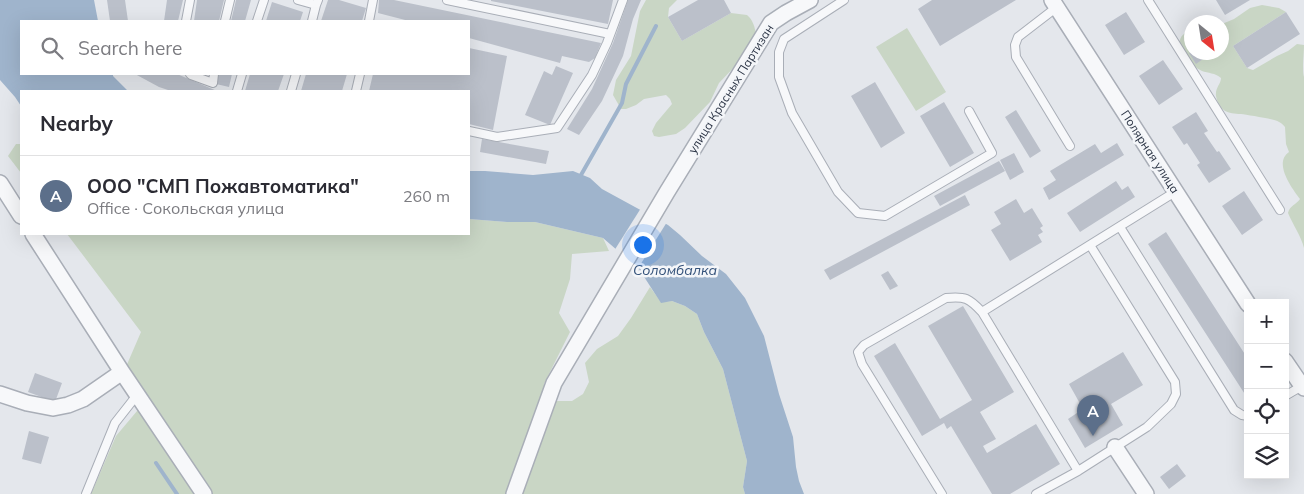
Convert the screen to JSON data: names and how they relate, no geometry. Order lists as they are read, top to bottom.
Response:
{
  "streets": {
    "street": ["улица Красных Партизан", "Полярная улица"]
  },
  "water": ["Соломбалка"],
  "north": "bottom right",
  "page": {
    "search": "Search here",
    "heading": "Nearby",
    "list": [
      {
        "mark": "A",
        "name": "ООО \"СМП Пожавтоматика\"",
        "note": "Office · Сокольская улица",
        "value": "260 m"
      }
    ],
    "map_buttons": ["+", "−"],
    "pins": "A"
  }
}
